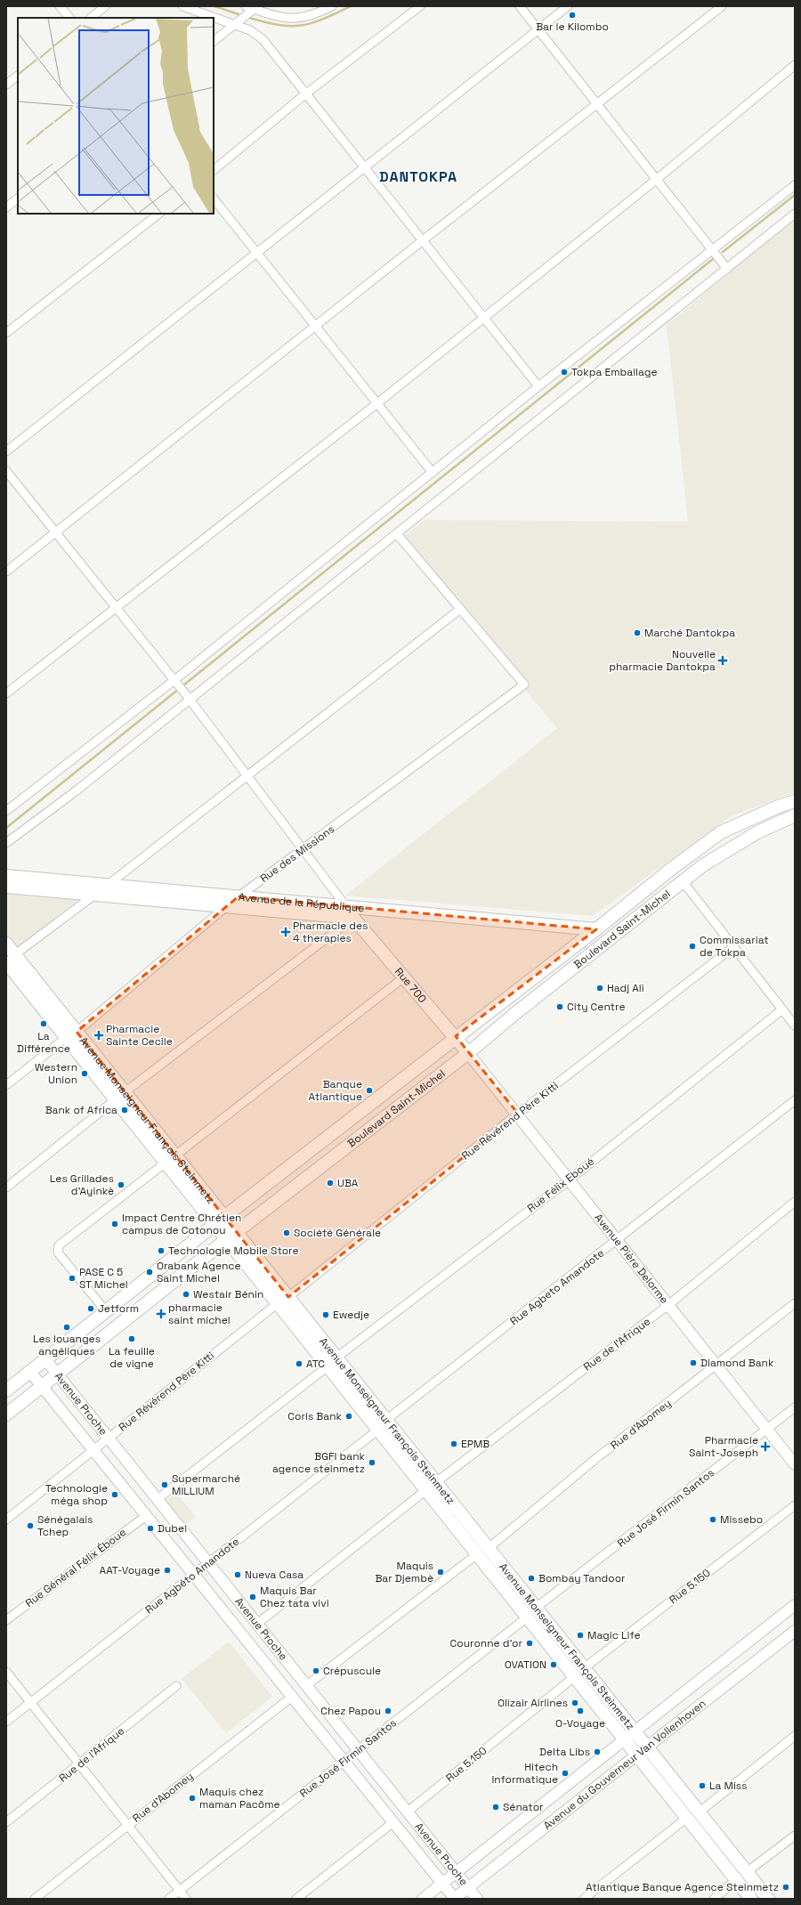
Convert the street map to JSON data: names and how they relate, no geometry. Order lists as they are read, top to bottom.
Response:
{
  "streets": {
    "main road": [
      "Avenue de la République",
      "Boulevard Saint-Michel",
      "Rue 700",
      "Avenue Monseigneur François Steinmetz",
      "Avenue Pière Delorme",
      "Avenue Proche",
      "Avenue du Gouverneur Van Vollenhoven"
    ],
    "street": [
      "Rue des Missions",
      "Rue Révérend Père Kitti",
      "Rue Félix Eboué",
      "Rue Agbeto Amandote",
      "Rue de l'Afrique",
      "Rue d'Abomey",
      "Rue José Firmin Santos",
      "Rue Général Félix Éboue",
      "Rue Agbéto Amandote",
      "Rue 5.150"
    ]
  },
  "crossings": [
    ["Rue des Missions", "Avenue de la République"],
    ["Rue des Missions", "Avenue Monseigneur François Steinmetz"],
    ["Avenue de la République", "Boulevard Saint-Michel"],
    ["Avenue de la République", "Rue 700"],
    ["Boulevard Saint-Michel", "Rue 700"],
    ["Boulevard Saint-Michel", "Avenue Monseigneur François Steinmetz"],
    ["Boulevard Saint-Michel", "Avenue Pière Delorme"],
    ["Boulevard Saint-Michel", "Avenue Proche"],
    ["Rue 700", "Avenue Pière Delorme"],
    ["Avenue Monseigneur François Steinmetz", "Rue Révérend Père Kitti"],
    ["Avenue Monseigneur François Steinmetz", "Rue Félix Eboué"],
    ["Avenue Monseigneur François Steinmetz", "Rue Agbeto Amandote"],
    ["Avenue Monseigneur François Steinmetz", "Rue de l'Afrique"],
    ["Avenue Monseigneur François Steinmetz", "Rue d'Abomey"],
    ["Avenue Monseigneur François Steinmetz", "Rue José Firmin Santos"],
    ["Avenue Monseigneur François Steinmetz", "Rue Agbéto Amandote"],
    ["Avenue Monseigneur François Steinmetz", "Rue 5.150"],
    ["Avenue Monseigneur François Steinmetz", "Avenue du Gouverneur Van Vollenhoven"],
    ["Rue Révérend Père Kitti", "Avenue Pière Delorme"],
    ["Rue Révérend Père Kitti", "Avenue Proche"],
    ["Rue Félix Eboué", "Avenue Pière Delorme"],
    ["Avenue Pière Delorme", "Rue Agbeto Amandote"],
    ["Avenue Pière Delorme", "Rue de l'Afrique"],
    ["Avenue Pière Delorme", "Rue d'Abomey"],
    ["Avenue Pière Delorme", "Rue José Firmin Santos"],
    ["Rue de l'Afrique", "Avenue Proche"],
    ["Avenue Proche", "Rue d'Abomey"],
    ["Avenue Proche", "Rue José Firmin Santos"],
    ["Avenue Proche", "Rue Général Félix Éboue"],
    ["Avenue Proche", "Rue Agbéto Amandote"],
    ["Avenue Proche", "Rue 5.150"],
    ["Avenue Proche", "Avenue du Gouverneur Van Vollenhoven"]
  ],
  "districts": ["DANTOKPA"],
  "places": {
    "other": [
      "Bar le Kilombo",
      "Tokpa Emballage",
      "Marché Dantokpa",
      "Commissariat de Tokpa",
      "Hadj Ali",
      "City Centre",
      "La Différence",
      "Western Union",
      "Banque Atlantique",
      "Bank of Africa",
      "UBA",
      "Les Grillades d'Ayinkè",
      "Impact Centre Chrétien campus de Cotonou",
      "Société Générale",
      "Technologie Mobile Store",
      "Orabank Agence Saint Michel",
      "PASE C 5 ST Michel",
      "Westair Bénin",
      "Jetform",
      "Ewedje",
      "Les louanges angéliques",
      "La feuille de vigne",
      "Diamond Bank",
      "ATC",
      "Coris Bank",
      "EPMB",
      "BGFI bank agence steinmetz",
      "Supermarché MILLIUM",
      "Technologie méga shop",
      "Missebo",
      "Sénégalais Tchep",
      "Dubel",
      "AAT-Voyage",
      "Maquis Bar Djembè",
      "Nueva Casa",
      "Bombay Tandoor",
      "Maquis Bar Chez tata vivi",
      "Magic Life",
      "Couronne d'or",
      "OVATION",
      "Crépuscule",
      "Olizair Airlines",
      "Chez Papou",
      "O-Voyage",
      "Delta Libs",
      "Hitech Informatique",
      "La Miss",
      "Maquis chez maman Pacôme",
      "Sénator",
      "Atlantique Banque Agence Steinmetz"
    ],
    "health": [
      "Nouvelle pharmacie Dantokpa",
      "Pharmacie des 4 therapies",
      "Pharmacie Sainte Cecile",
      "pharmacie saint michel",
      "Pharmacie Saint-Joseph"
    ]
  }
}
